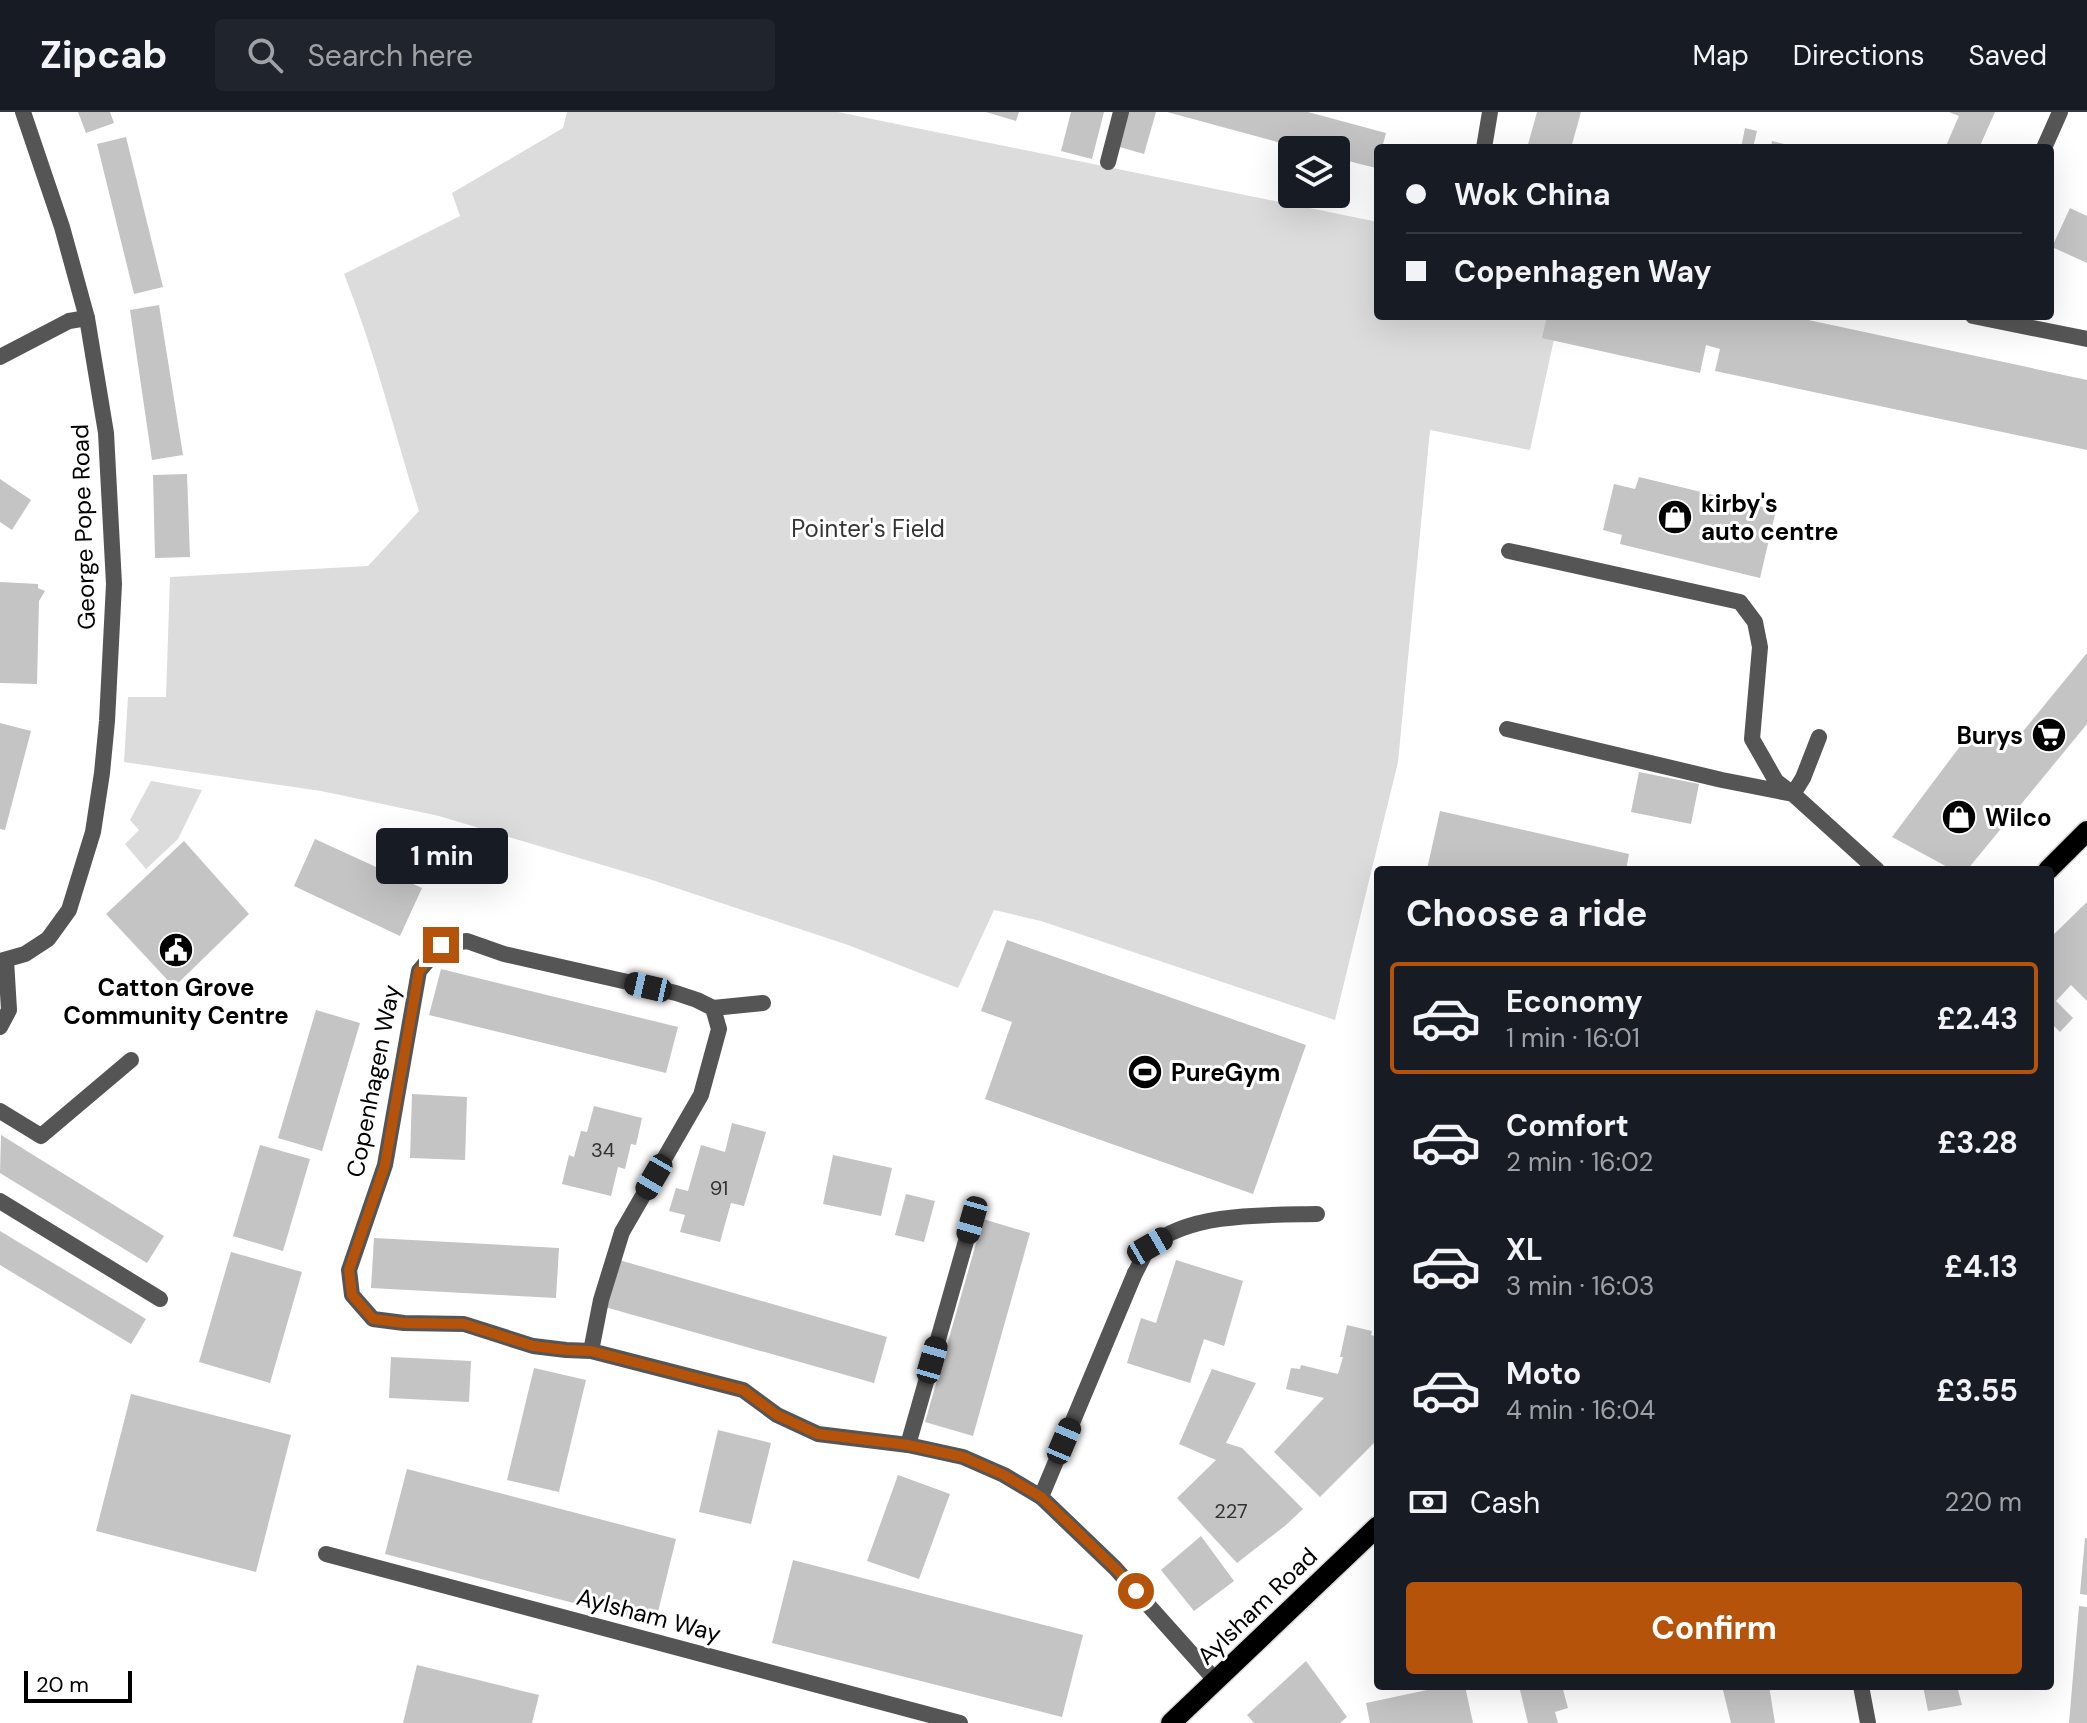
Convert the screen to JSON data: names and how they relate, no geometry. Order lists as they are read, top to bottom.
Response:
{
  "streets": {
    "main road": ["Aylsham Road"],
    "street": ["George Pope Road", "Copenhagen Way", "Aylsham Way"]
  },
  "crossings": [
    ["Copenhagen Way", "Aylsham Road"]
  ],
  "parks": ["Pointer's Field"],
  "places": {
    "shop": ["kirby's auto centre", "Wilco"],
    "supermarket": ["Burys"],
    "public building": ["Catton Grove Community Centre"],
    "sports": ["PureGym"]
  },
  "house_numbers": ["34", "91", "227"],
  "scale_bar": "20 m",
  "page": {
    "header": "Zipcab",
    "search": "Search here",
    "nav": ["Map", "Directions", "Saved"],
    "banner": ["Wok China", "Copenhagen Way"],
    "bubble": "1 min",
    "heading": "Choose a ride",
    "list": [
      {
        "name": "Economy",
        "note": "1 min · 16:01",
        "value": "£2.43"
      },
      {
        "name": "Comfort",
        "note": "2 min · 16:02",
        "value": "£3.28"
      },
      {
        "name": "XL",
        "note": "3 min · 16:03",
        "value": "£4.13"
      },
      {
        "name": "Moto",
        "note": "4 min · 16:04",
        "value": "£3.55"
      }
    ],
    "pay": ["Cash", "220 m"],
    "buttons": "Confirm",
    "scale": "20 m"
  }
}
